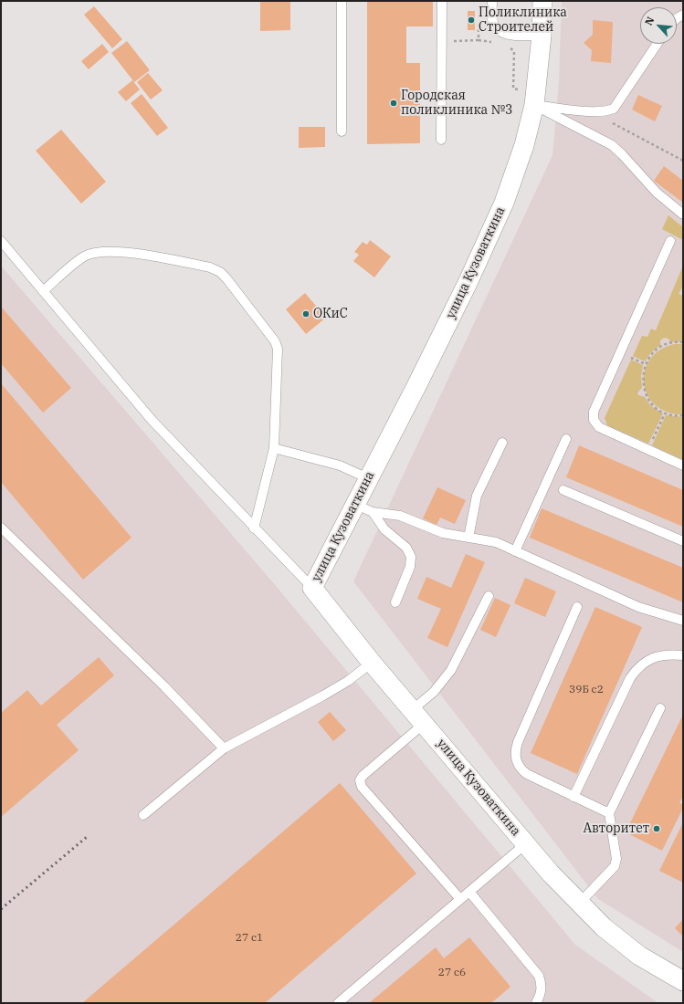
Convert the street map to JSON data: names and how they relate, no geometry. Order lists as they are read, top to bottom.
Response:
{
  "streets": {
    "street": ["улица Кузоваткина"]
  },
  "places": [
    "Поликлиника Строителей",
    "Городская поликлиника №3",
    "ОКиС",
    "Авторитет"
  ],
  "house_numbers": ["39Б с2", "27 с1", "27 с6"],
  "north": "top left"
}
